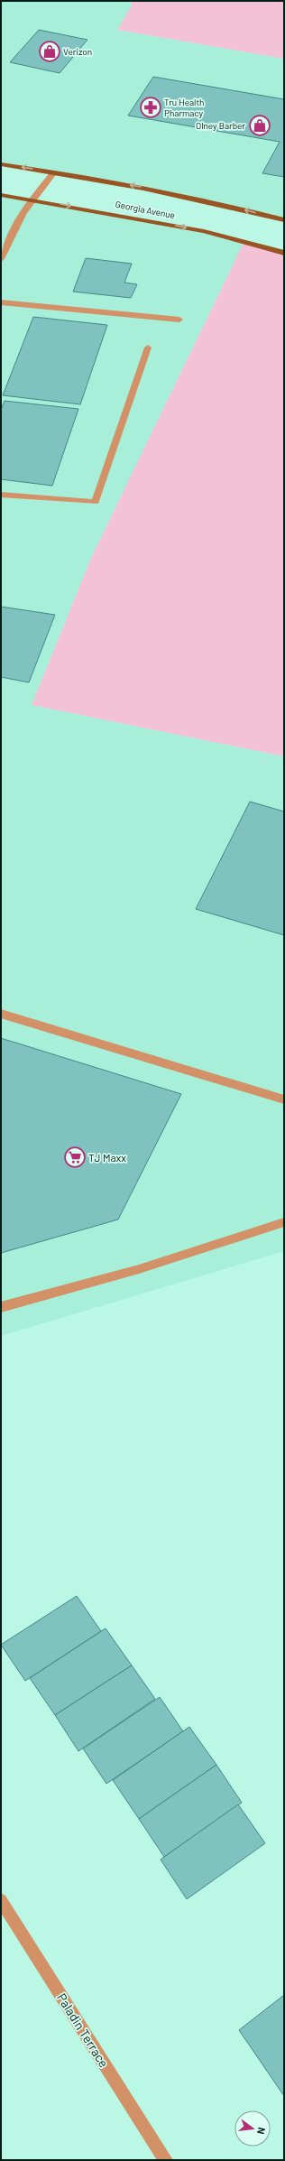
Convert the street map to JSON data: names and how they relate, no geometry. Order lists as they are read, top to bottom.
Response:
{
  "streets": {
    "main road": ["Georgia Avenue"],
    "street": ["Paladin Terrace"]
  },
  "places": {
    "shop": ["Verizon", "Olney Barber"],
    "pharmacy": ["Tru Health Pharmacy"],
    "supermarket": ["TJ Maxx"]
  },
  "north": "right"
}
